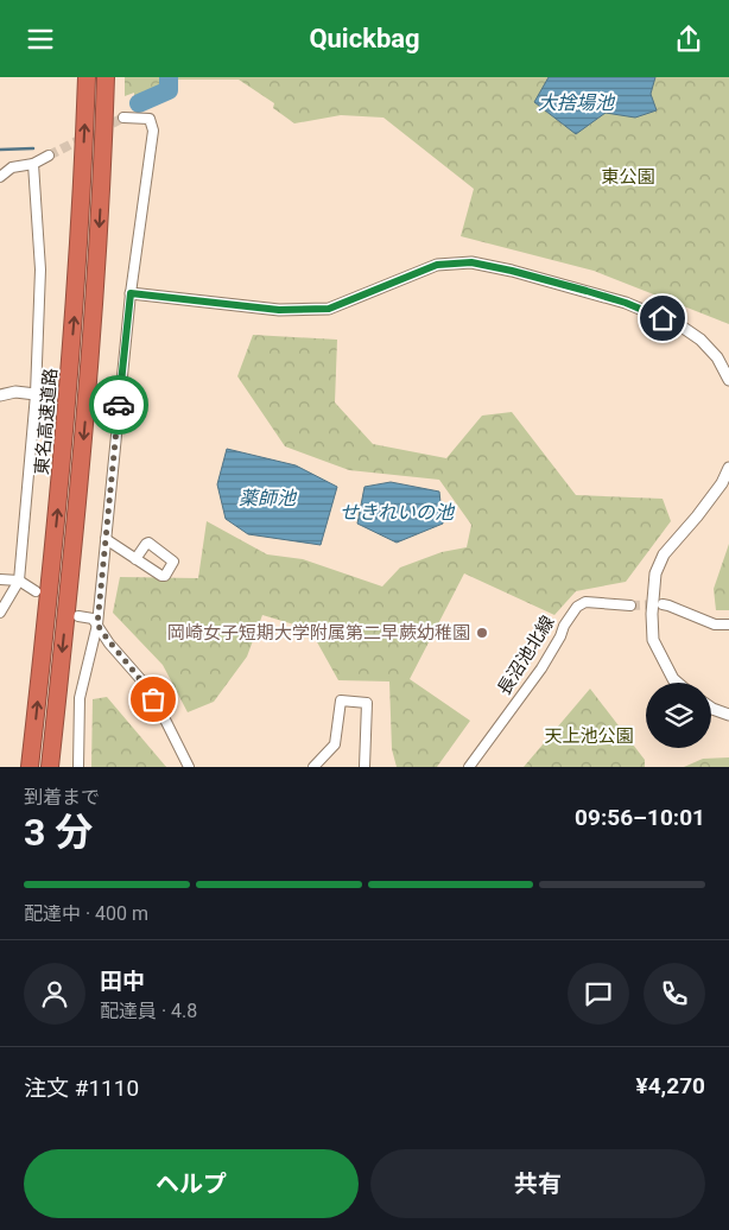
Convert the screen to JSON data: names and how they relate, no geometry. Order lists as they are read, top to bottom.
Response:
{
  "streets": {
    "highway": ["東名高速道路"],
    "street": ["長沼池北線"]
  },
  "water": ["大捨場池", "薬師池", "せきれいの池"],
  "parks": ["東公園", "天上池公園"],
  "places": ["岡崎女子短期大学附属第二早蕨幼稚園"],
  "page": {
    "header": "Quickbag",
    "heading": ["3 分", "到着まで", "09:56–10:01"],
    "panel": [
      "田中",
      "配達員 · 4.8",
      "注文 #1110",
      "¥4,270"
    ],
    "bar": "配達中 · 400 m",
    "buttons": ["ヘルプ", "共有"]
  }
}
